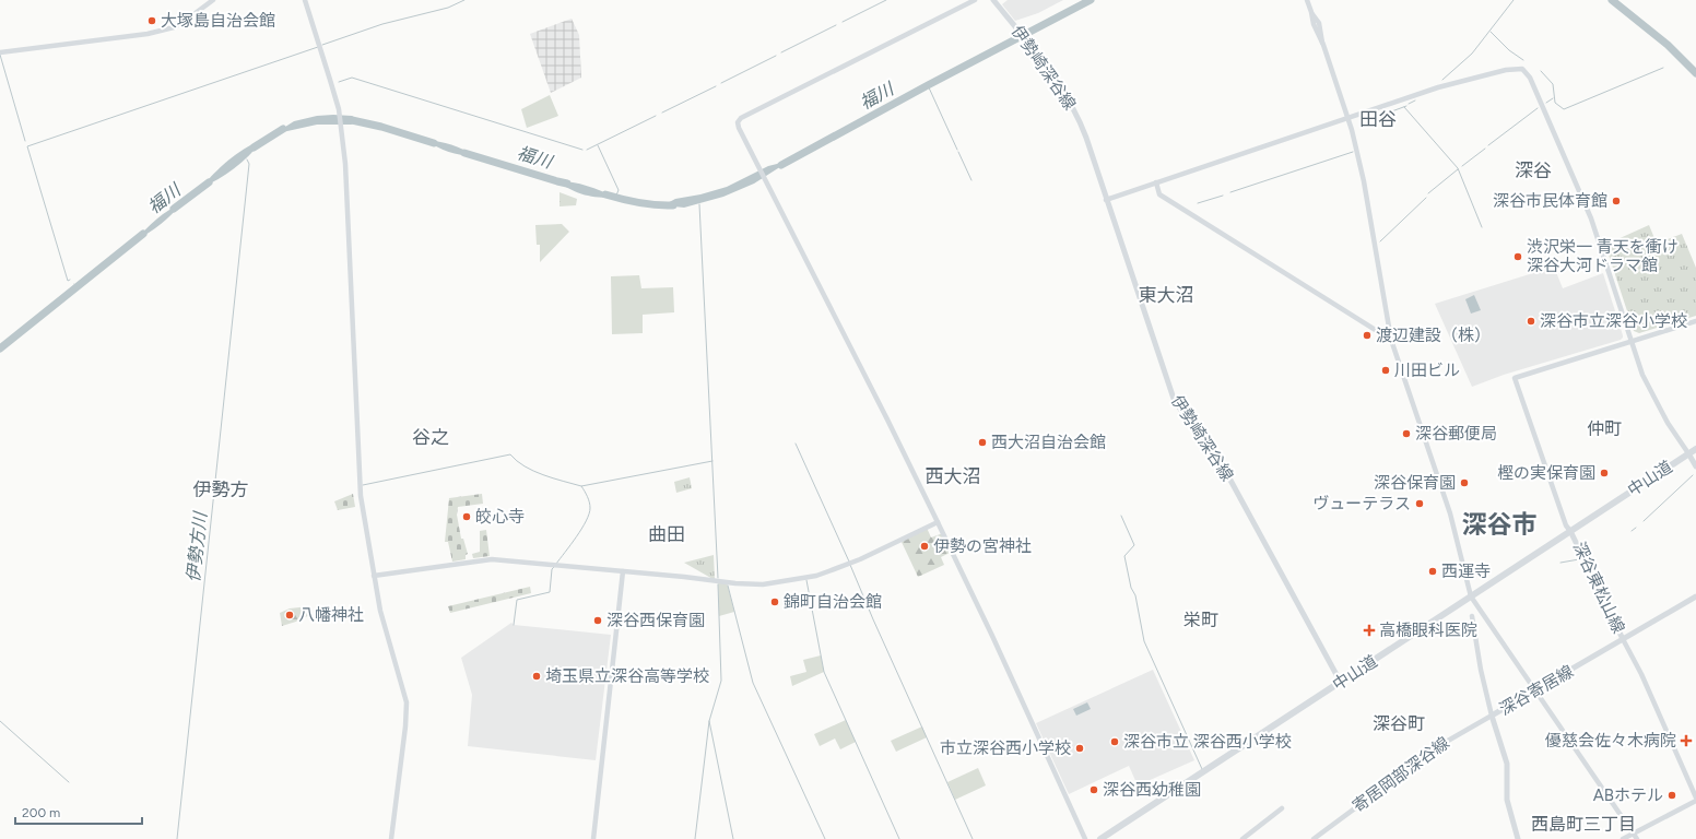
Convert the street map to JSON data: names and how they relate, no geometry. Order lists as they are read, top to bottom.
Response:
{
  "streets": {
    "highway": ["中山道"],
    "main road": ["伊勢崎深谷線", "深谷東松山線", "深谷寄居線"],
    "street": ["寄居岡部深谷線"]
  },
  "crossings": [
    ["伊勢崎深谷線", "中山道"],
    ["中山道", "深谷東松山線"],
    ["深谷東松山線", "深谷寄居線"],
    ["深谷寄居線", "寄居岡部深谷線"]
  ],
  "districts": [
    "田谷",
    "深谷",
    "東大沼",
    "仲町",
    "谷之",
    "西大沼",
    "伊勢方",
    "深谷市",
    "曲田",
    "栄町",
    "深谷町",
    "西島町三丁目"
  ],
  "water": ["福川", "伊勢方川"],
  "places": {
    "other": [
      "大塚島自治会館",
      "深谷市民体育館",
      "渋沢栄一 青天を衝け 深谷大河ドラマ館",
      "深谷市立深谷小学校",
      "渡辺建設（株）",
      "川田ビル",
      "深谷郵便局",
      "西大沼自治会館",
      "樫の実保育園",
      "深谷保育園",
      "ヴューテラス",
      "皎心寺",
      "伊勢の宮神社",
      "西運寺",
      "錦町自治会館",
      "八幡神社",
      "深谷西保育園",
      "埼玉県立深谷高等学校",
      "深谷市立 深谷西小学校",
      "市立深谷西小学校",
      "深谷西幼稚園",
      "ABホテル"
    ],
    "health": ["高橋眼科医院", "優慈会佐々木病院"]
  },
  "scale_bar": "200 m"
}
